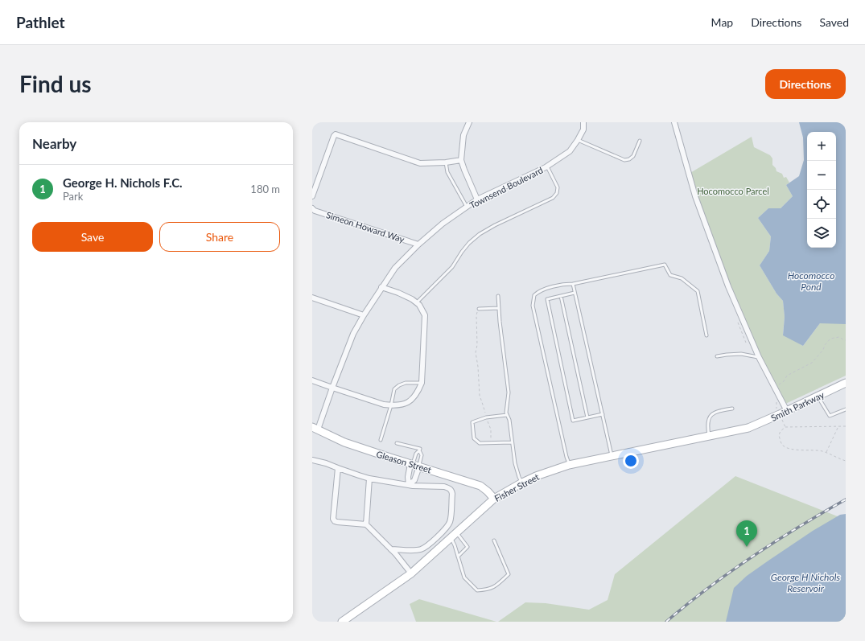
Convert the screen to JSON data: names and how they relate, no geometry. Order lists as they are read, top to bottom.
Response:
{
  "streets": {
    "street": [
      "Townsend Boulevard",
      "Simeon Howard Way",
      "Smith Parkway",
      "Gleason Street",
      "Fisher Street"
    ]
  },
  "crossings": [
    ["Townsend Boulevard", "Simeon Howard Way"],
    ["Townsend Boulevard", "Gleason Street"],
    ["Smith Parkway", "Fisher Street"],
    ["Gleason Street", "Fisher Street"]
  ],
  "water": ["Hocomocco Pond", "George H Nichols Reservoir"],
  "parks": ["Hocomocco Parcel"],
  "page": {
    "header": "Pathlet",
    "nav": ["Map", "Directions", "Saved"],
    "buttons": [
      "Directions",
      ["Save", "Share"]
    ],
    "title": "Find us",
    "heading": "Nearby",
    "map_buttons": ["+", "−"],
    "list": [
      {
        "mark": "1",
        "name": "George H. Nichols F.C.",
        "note": "Park",
        "value": "180 m"
      }
    ],
    "pins": "1"
  }
}
